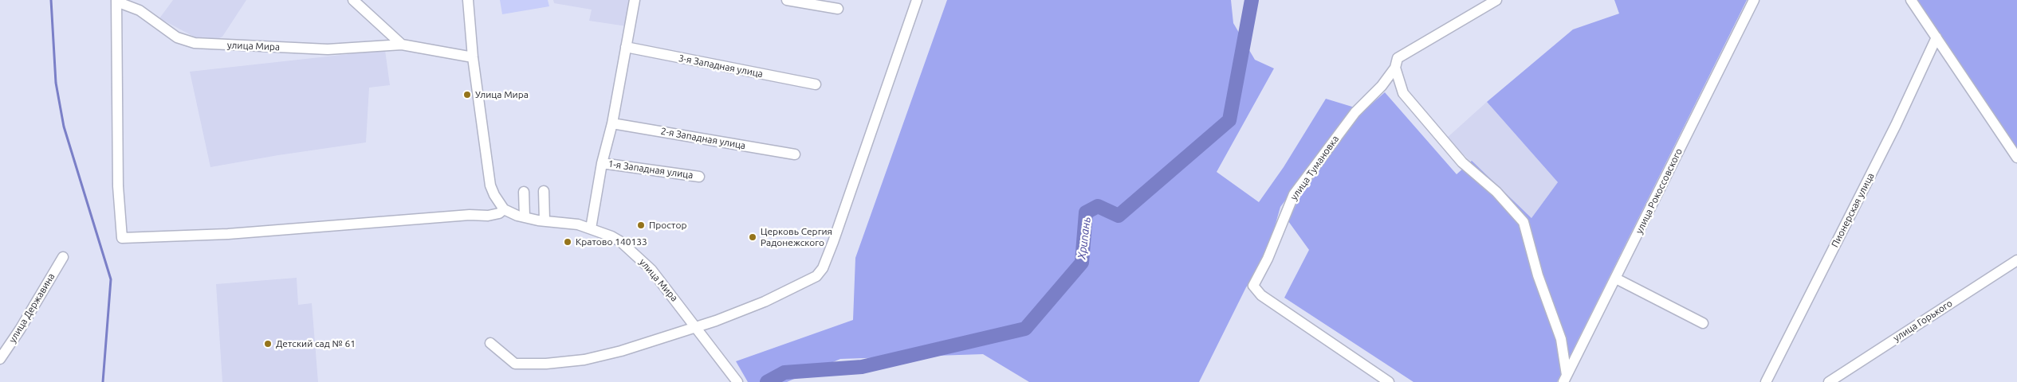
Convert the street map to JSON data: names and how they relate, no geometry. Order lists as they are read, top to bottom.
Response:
{
  "streets": {
    "street": [
      "улица Мира",
      "3-я Западная улица",
      "2-я Западная улица",
      "улица Тумановка",
      "1-я Западная улица",
      "улица Рокоссовского",
      "Пионерская улица",
      "улица Державина",
      "улица Горького"
    ]
  },
  "water": ["Хрипань"],
  "places": [
    "Улица Мира",
    "Простор",
    "Церковь Сергия Радонежского",
    "Кратово 140133",
    "Детский сад № 61"
  ]
}
